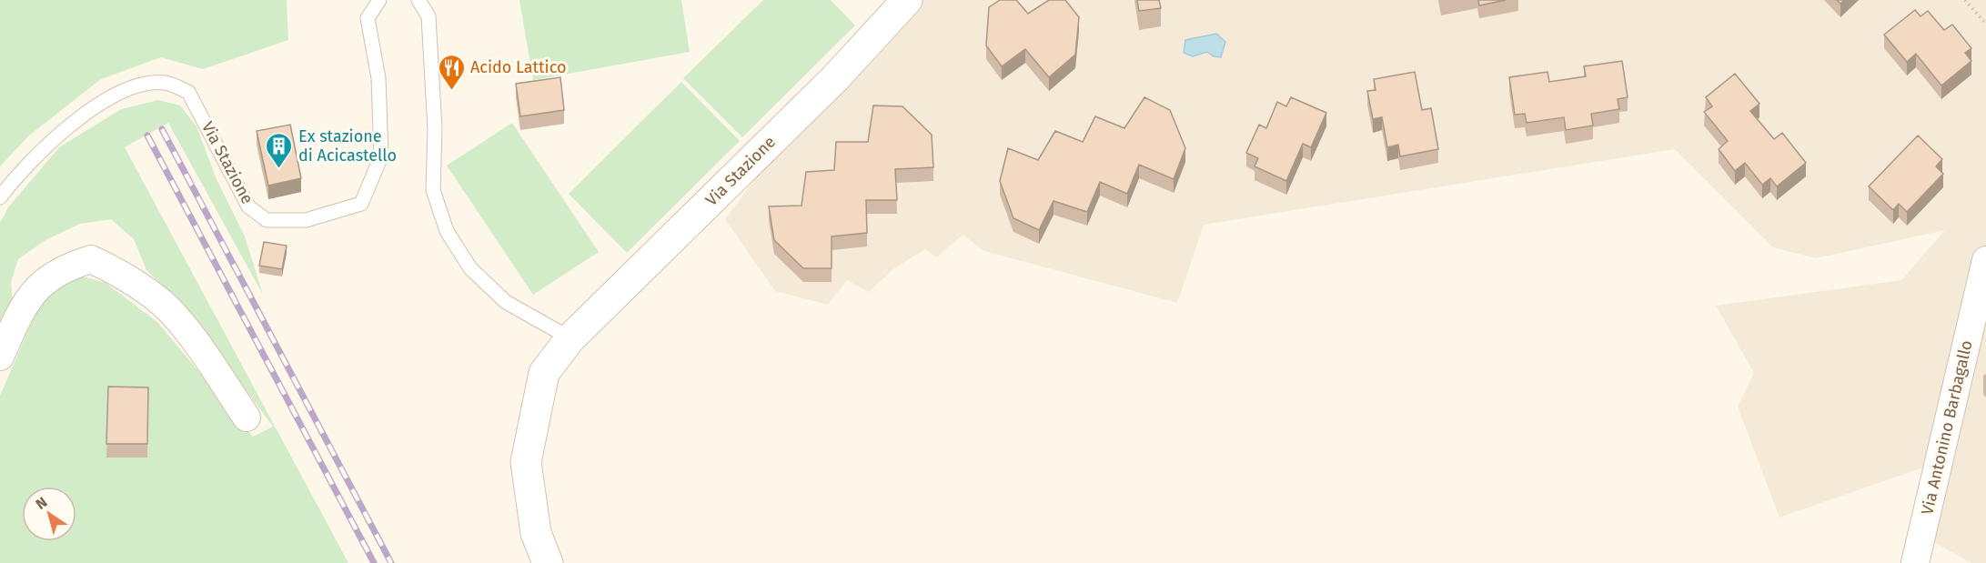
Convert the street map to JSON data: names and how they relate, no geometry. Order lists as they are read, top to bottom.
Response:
{
  "streets": {
    "main road": ["Via Stazione"],
    "street": ["Via Antonino Barbagallo"]
  },
  "places": {
    "restaurant": ["Acido Lattico"],
    "building": ["Ex stazione di Acicastello"]
  },
  "north": "top left"
}
